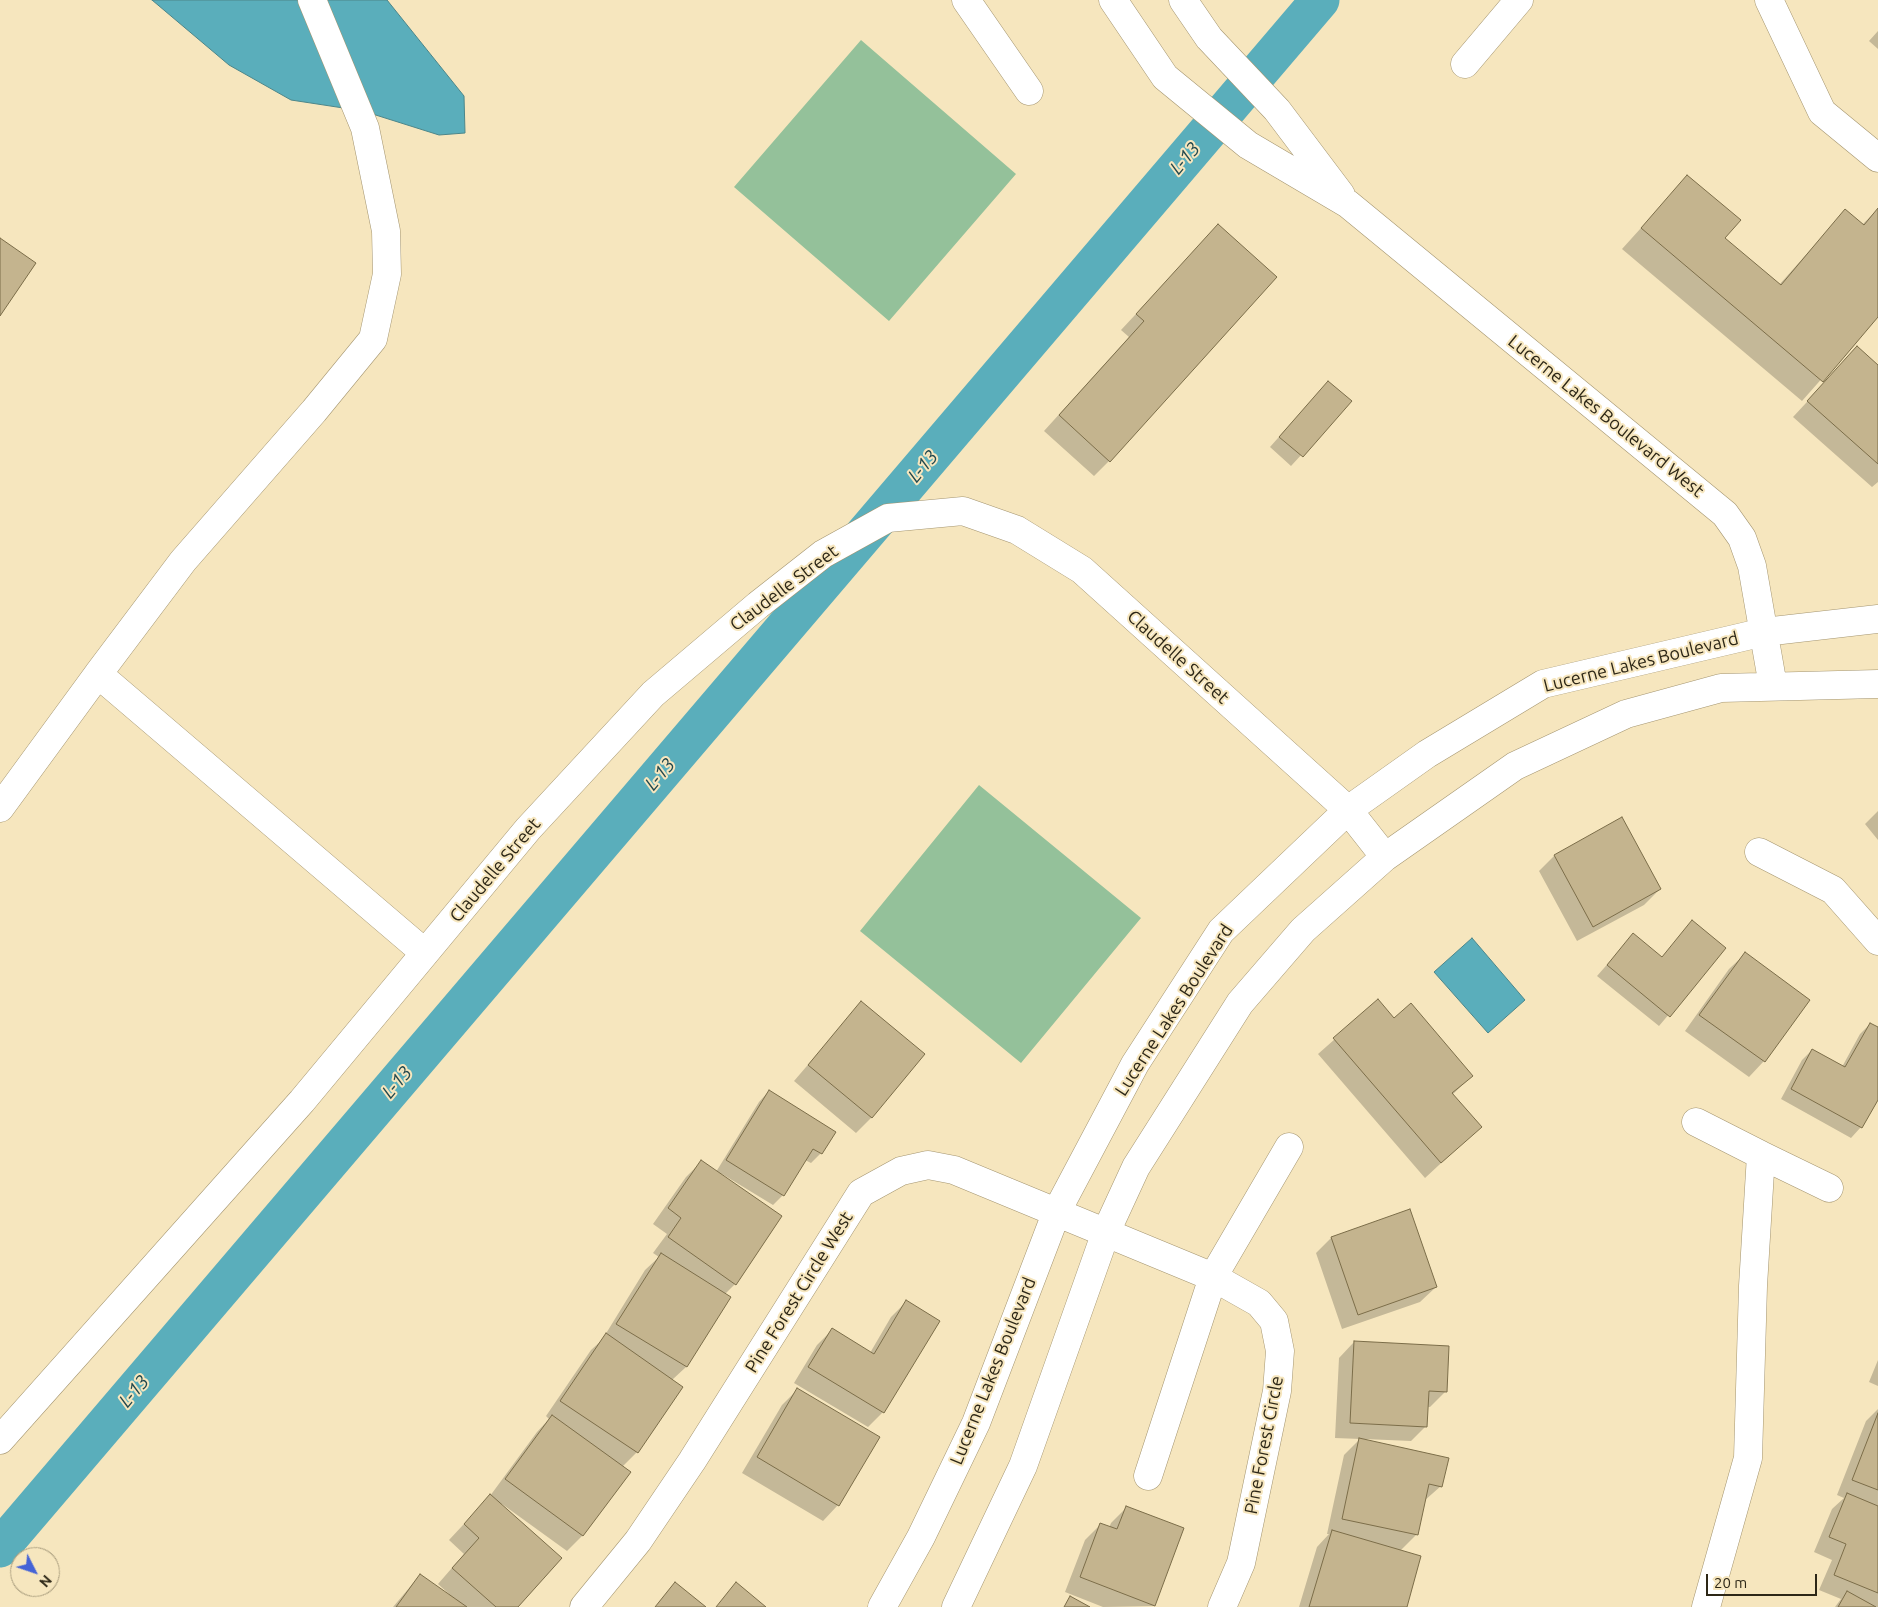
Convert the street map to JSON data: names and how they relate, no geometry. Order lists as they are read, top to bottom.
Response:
{
  "streets": {
    "street": [
      "Lucerne Lakes Boulevard West",
      "Claudelle Street",
      "Lucerne Lakes Boulevard",
      "Pine Forest Circle West",
      "Pine Forest Circle"
    ]
  },
  "crossings": [
    ["Lucerne Lakes Boulevard West", "Lucerne Lakes Boulevard"],
    ["Claudelle Street", "Lucerne Lakes Boulevard"],
    ["Lucerne Lakes Boulevard", "Pine Forest Circle West"],
    ["Pine Forest Circle West", "Pine Forest Circle"]
  ],
  "water": ["L-13"],
  "scale_bar": "20 m",
  "north": "bottom right"
}
